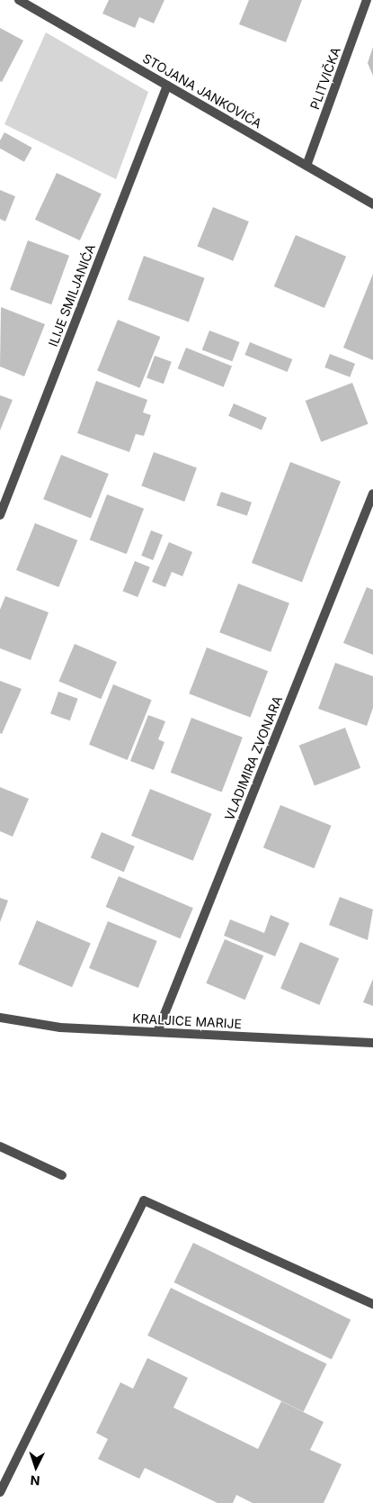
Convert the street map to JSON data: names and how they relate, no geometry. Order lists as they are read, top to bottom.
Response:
{
  "streets": {
    "street": [
      "PLITVIČKA",
      "STOJANA JANKOVIĆA",
      "ILIJE SMILJANIĆA",
      "VLADIMIRA ZVONARA",
      "KRALJICE MARIJE"
    ]
  },
  "crossings": [
    ["PLITVIČKA", "STOJANA JANKOVIĆA"],
    ["STOJANA JANKOVIĆA", "ILIJE SMILJANIĆA"],
    ["VLADIMIRA ZVONARA", "KRALJICE MARIJE"]
  ],
  "north": "bottom"
}
